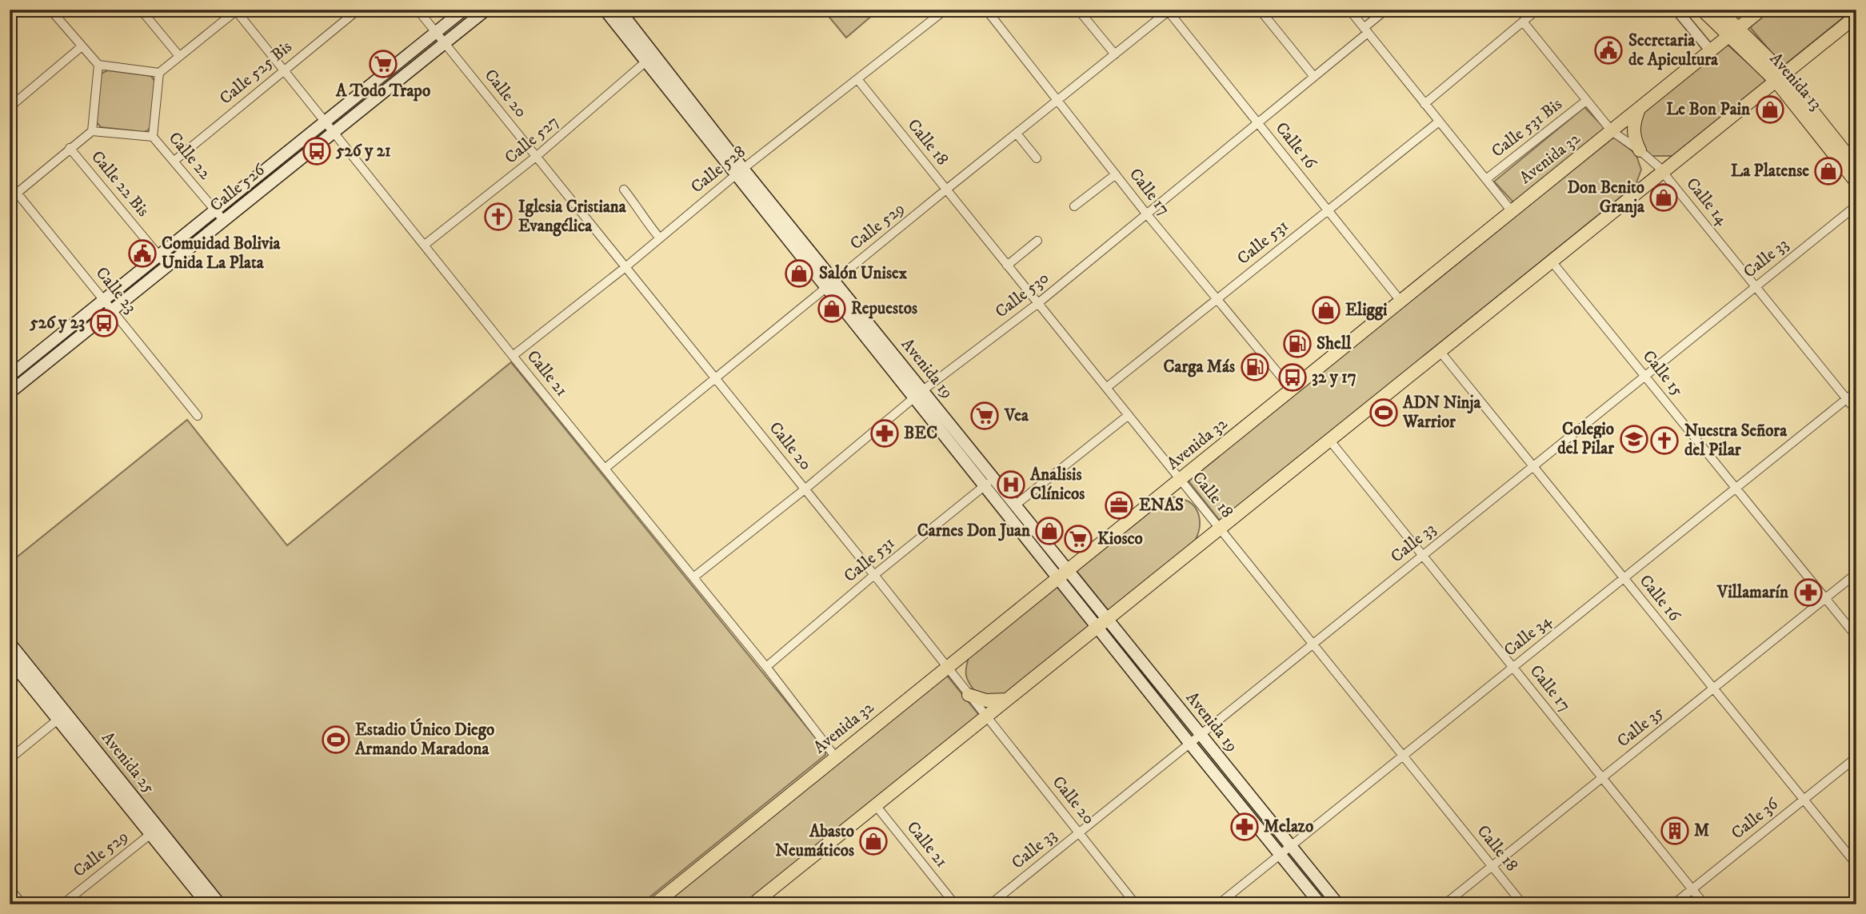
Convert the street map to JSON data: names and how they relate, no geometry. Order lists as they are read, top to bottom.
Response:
{
  "streets": {
    "main road": [
      "Avenida 13",
      "Avenida 32",
      "Calle 526",
      "Avenida 19",
      "Avenida 25"
    ],
    "street": [
      "Calle 525 Bis",
      "Calle 20",
      "Calle 531 Bis",
      "Calle 527",
      "Calle 18",
      "Calle 16",
      "Calle 22",
      "Calle 528",
      "Calle 22 Bis",
      "Calle 17",
      "Calle 14",
      "Calle 529",
      "Calle 531",
      "Calle 33",
      "Calle 23",
      "Calle 530",
      "Calle 21",
      "Calle 15",
      "Calle 34",
      "Calle 35",
      "Calle 36"
    ]
  },
  "crossings": [
    ["Calle 525 Bis", "Calle 22"],
    ["Calle 525 Bis", "Calle 21"],
    ["Avenida 13", "Avenida 32"],
    ["Calle 20", "Calle 527"],
    ["Calle 20", "Avenida 32"],
    ["Calle 20", "Calle 528"],
    ["Calle 20", "Calle 526"],
    ["Calle 20", "Calle 529"],
    ["Calle 20", "Calle 531"],
    ["Calle 20", "Calle 33"],
    ["Calle 20", "Calle 530"],
    ["Calle 531 Bis", "Calle 14"],
    ["Calle 527", "Avenida 19"],
    ["Calle 527", "Calle 21"],
    ["Calle 18", "Avenida 32"],
    ["Calle 18", "Calle 528"],
    ["Calle 18", "Calle 529"],
    ["Calle 18", "Calle 531"],
    ["Calle 18", "Calle 33"],
    ["Calle 18", "Calle 530"],
    ["Calle 18", "Calle 34"],
    ["Calle 18", "Calle 35"],
    ["Calle 16", "Avenida 32"],
    ["Calle 16", "Calle 529"],
    ["Calle 16", "Calle 531"],
    ["Calle 16", "Calle 33"],
    ["Calle 16", "Calle 530"],
    ["Calle 16", "Calle 34"],
    ["Calle 16", "Calle 35"],
    ["Calle 16", "Calle 36"],
    ["Calle 22", "Calle 526"],
    ["Avenida 32", "Calle 17"],
    ["Avenida 32", "Calle 14"],
    ["Avenida 32", "Avenida 19"],
    ["Avenida 32", "Calle 21"],
    ["Calle 528", "Avenida 19"],
    ["Calle 528", "Calle 21"],
    ["Calle 22 Bis", "Calle 526"],
    ["Calle 526", "Calle 23"],
    ["Calle 526", "Calle 21"],
    ["Calle 17", "Calle 529"],
    ["Calle 17", "Calle 531"],
    ["Calle 17", "Calle 33"],
    ["Calle 17", "Calle 530"],
    ["Calle 17", "Calle 34"],
    ["Calle 17", "Calle 35"],
    ["Calle 17", "Calle 36"],
    ["Calle 14", "Calle 33"],
    ["Calle 14", "Calle 34"],
    ["Calle 529", "Avenida 19"],
    ["Calle 529", "Calle 21"],
    ["Calle 529", "Avenida 25"],
    ["Calle 531", "Avenida 19"],
    ["Calle 531", "Calle 21"],
    ["Calle 33", "Avenida 19"],
    ["Calle 33", "Calle 15"],
    ["Calle 530", "Avenida 19"],
    ["Calle 530", "Calle 21"],
    ["Avenida 19", "Calle 34"],
    ["Calle 15", "Calle 34"],
    ["Calle 15", "Calle 35"]
  ],
  "places": {
    "public building": ["Secretaria de Apicultura", "Comuidad Bolivia Unida La Plata"],
    "supermarket": ["A Todo Trapo", "Vea", "Kiosco"],
    "shop": [
      "Le Bon Pain",
      "La Platense",
      "Don Benito Granja",
      "Salón Unisex",
      "Repuestos",
      "Eliggi",
      "Carnes Don Juan",
      "Abasto Neumáticos"
    ],
    "bus stop": ["526 y 21", "526 y 23", "32 y 17"],
    "church": ["Iglesia Cristiana Evangélica", "Nuestra Señora del Pilar"],
    "fuel station": ["Shell", "Carga Más"],
    "sports": ["ADN Ninja Warrior", "Estadio Único Diego Armando Maradona"],
    "pharmacy": ["BEC", "Villamarín", "Melazo"],
    "school or university": ["Colegio del Pilar"],
    "hospital": ["Analisis Clínicos"],
    "office": ["ENAS"],
    "building": ["M"]
  }
}
